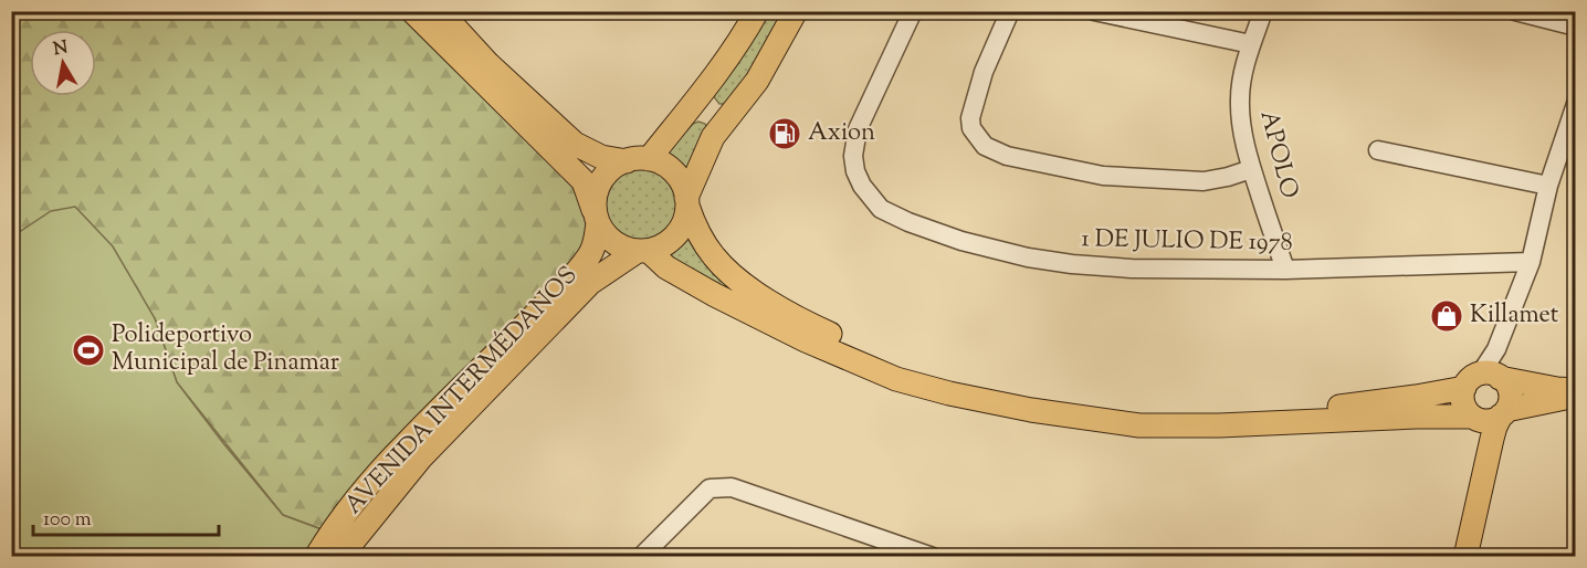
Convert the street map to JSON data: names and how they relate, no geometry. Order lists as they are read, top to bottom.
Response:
{
  "streets": {
    "main road": ["AVENIDA INTERMÉDANOS"],
    "street": ["APOLO", "1 DE JULIO DE 1978"]
  },
  "crossings": [
    ["APOLO", "1 DE JULIO DE 1978"]
  ],
  "places": {
    "fuel station": ["Axion"],
    "shop": ["Killamet"],
    "sports": ["Polideportivo Municipal de Pinamar"]
  },
  "scale_bar": "100 m",
  "north": "top"
}
